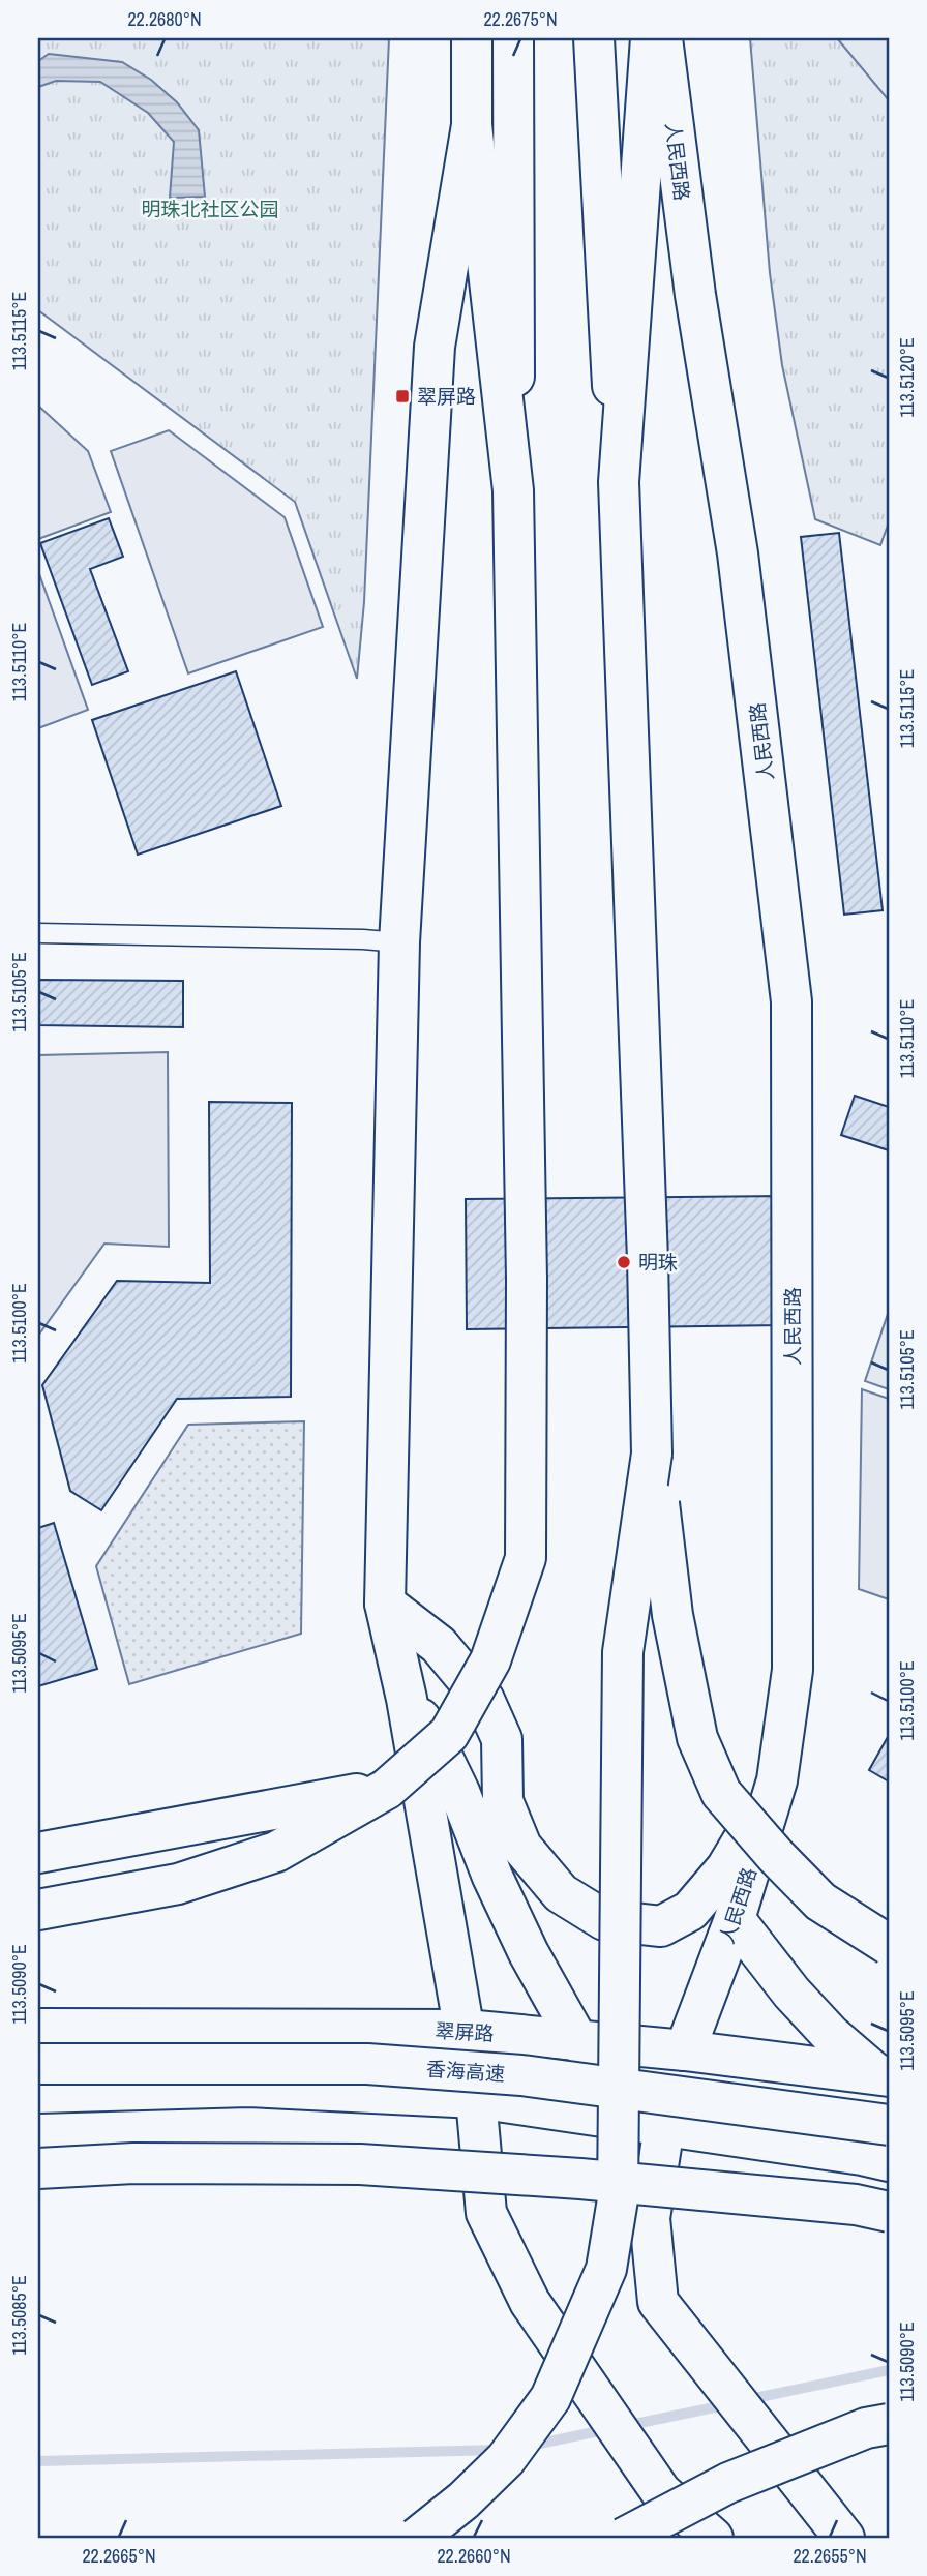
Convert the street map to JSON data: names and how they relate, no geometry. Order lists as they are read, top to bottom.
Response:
{
  "streets": {
    "main road": ["人民西路", "翠屏路", "香海高速"]
  },
  "crossings": [
    ["人民西路", "翠屏路"]
  ],
  "parks": ["明珠北社区公园"],
  "places": {
    "transit": ["翠屏路"],
    "other": ["明珠"]
  },
  "coordinates": [
    "22.2680°N",
    "22.2675°N",
    "113.5115°E",
    "113.5120°E",
    "113.5110°E",
    "113.5105°E",
    "113.5100°E",
    "113.5095°E",
    "113.5090°E",
    "113.5085°E",
    "22.2665°N",
    "22.2660°N",
    "22.2655°N"
  ]
}
